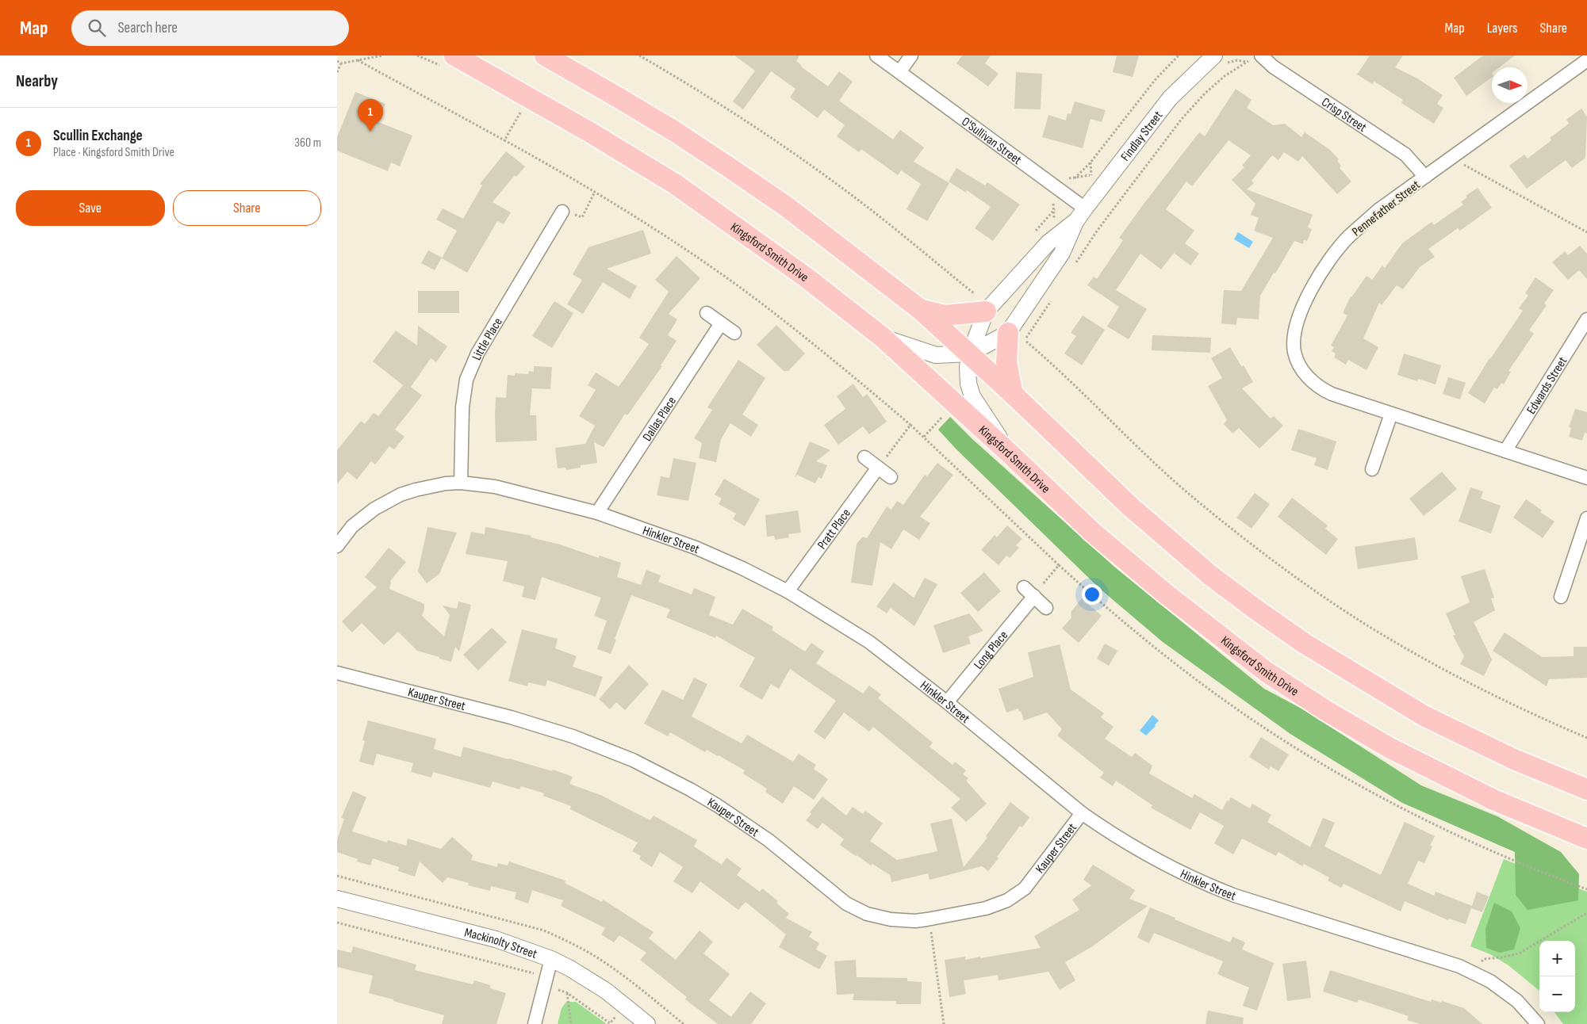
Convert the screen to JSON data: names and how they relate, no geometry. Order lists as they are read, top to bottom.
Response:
{
  "streets": {
    "main road": ["Kingsford Smith Drive"],
    "street": [
      "Crisp Street",
      "Findlay Street",
      "O'Sullivan Street",
      "Pennefather Street",
      "Little Place",
      "Edwards Street",
      "Dallas Place",
      "Pratt Place",
      "Hinkler Street",
      "Long Place",
      "Kauper Street",
      "Mackinolty Street"
    ]
  },
  "crossings": [
    ["Crisp Street", "Pennefather Street"],
    ["Findlay Street", "O'Sullivan Street"],
    ["Findlay Street", "Kingsford Smith Drive"],
    ["Pennefather Street", "Edwards Street"],
    ["Little Place", "Hinkler Street"],
    ["Dallas Place", "Hinkler Street"],
    ["Pratt Place", "Hinkler Street"],
    ["Hinkler Street", "Long Place"],
    ["Hinkler Street", "Kauper Street"]
  ],
  "north": "right",
  "page": {
    "header": "Map",
    "search": "Search here",
    "nav": ["Map", "Layers", "Share"],
    "heading": "Nearby",
    "pins": "1",
    "list": [
      {
        "mark": "1",
        "name": "Scullin Exchange",
        "note": "Place · Kingsford Smith Drive",
        "value": "360 m"
      }
    ],
    "buttons": ["Save", "Share"],
    "map_buttons": ["+", "−"]
  }
}
